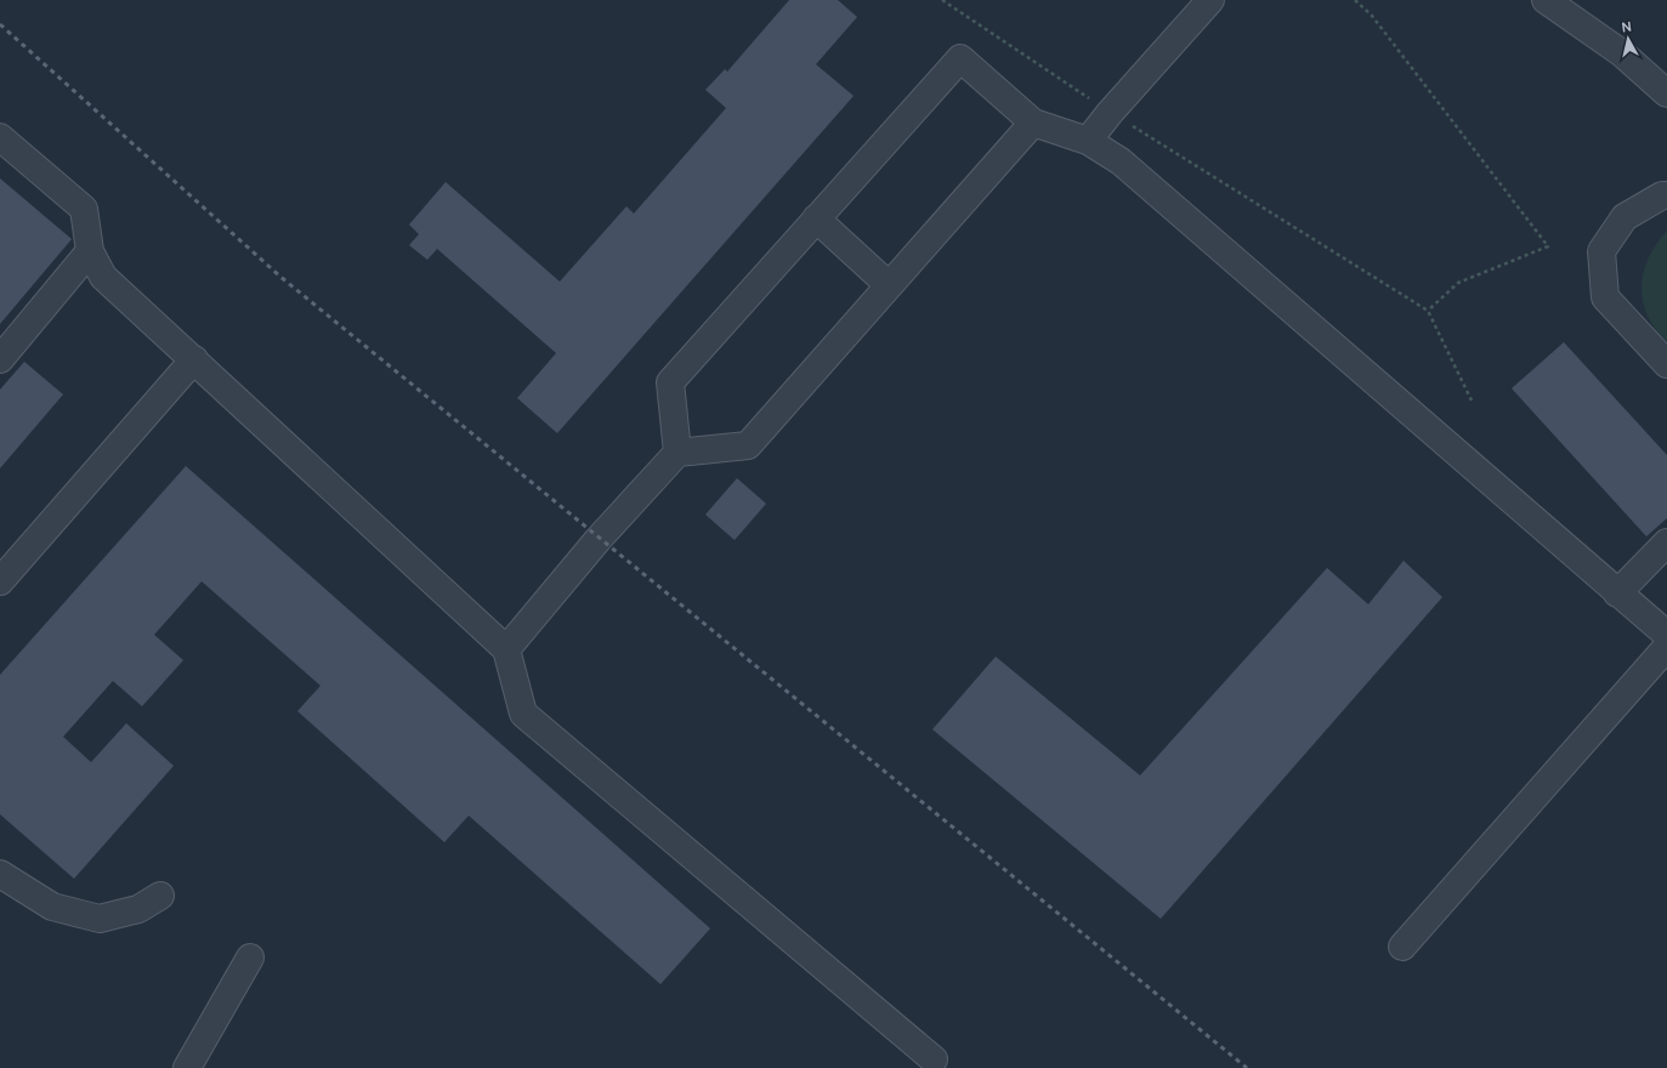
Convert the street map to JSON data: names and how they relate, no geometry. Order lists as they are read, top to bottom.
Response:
{
  "north": "top"
}
